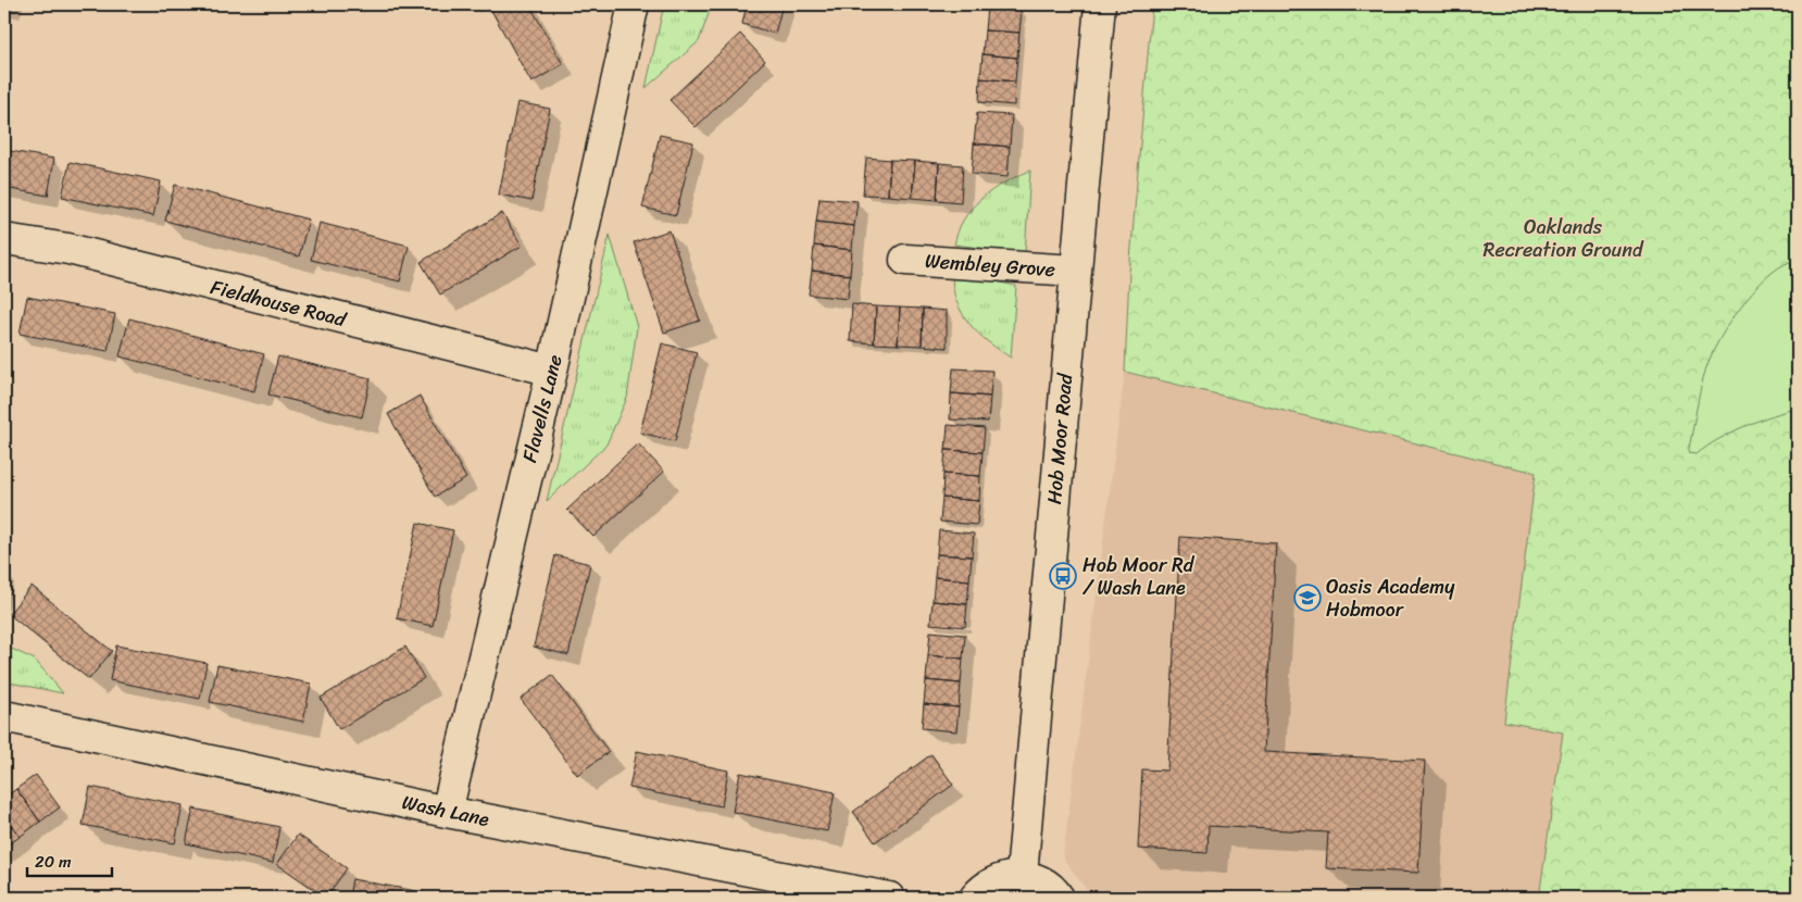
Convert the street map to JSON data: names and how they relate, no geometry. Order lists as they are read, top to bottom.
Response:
{
  "streets": {
    "street": [
      "Wembley Grove",
      "Fieldhouse Road",
      "Flavells Lane",
      "Hob Moor Road",
      "Wash Lane"
    ]
  },
  "crossings": [
    ["Wembley Grove", "Hob Moor Road"],
    ["Fieldhouse Road", "Flavells Lane"],
    ["Flavells Lane", "Wash Lane"]
  ],
  "parks": ["Oaklands Recreation Ground"],
  "places": {
    "bus stop": ["Hob Moor Rd / Wash Lane"],
    "school or university": ["Oasis Academy Hobmoor"]
  },
  "scale_bar": "20 m"
}
